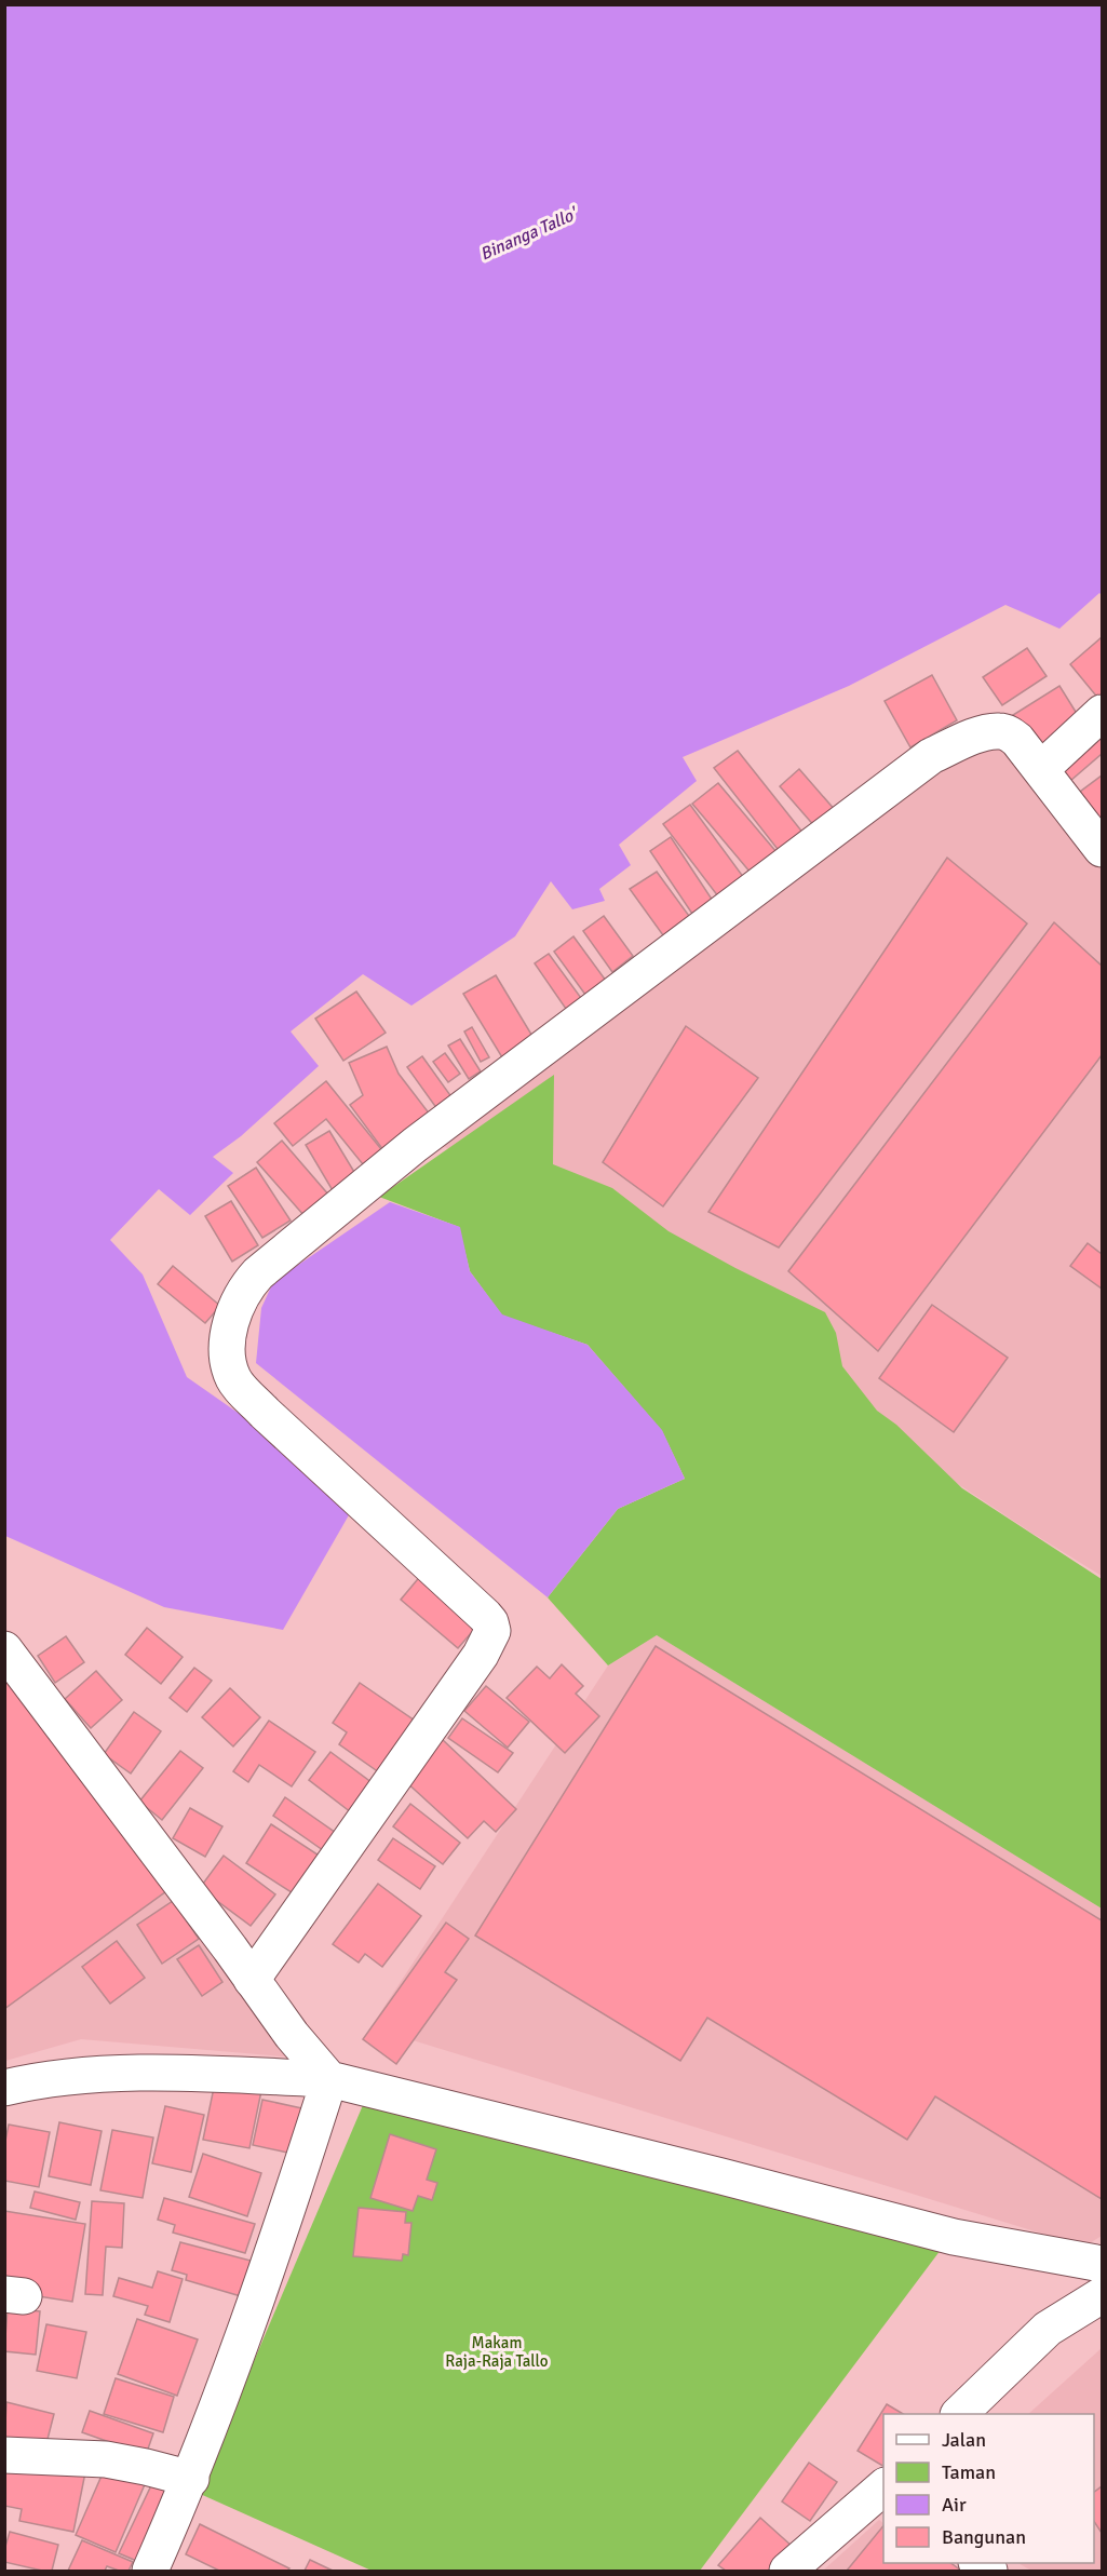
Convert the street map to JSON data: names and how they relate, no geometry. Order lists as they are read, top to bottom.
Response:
{
  "water": ["Binanga Tallo'"],
  "parks": ["Makam Raja-Raja Tallo"],
  "legend": [
    "Jalan",
    "Taman",
    "Air",
    "Bangunan"
  ]
}
